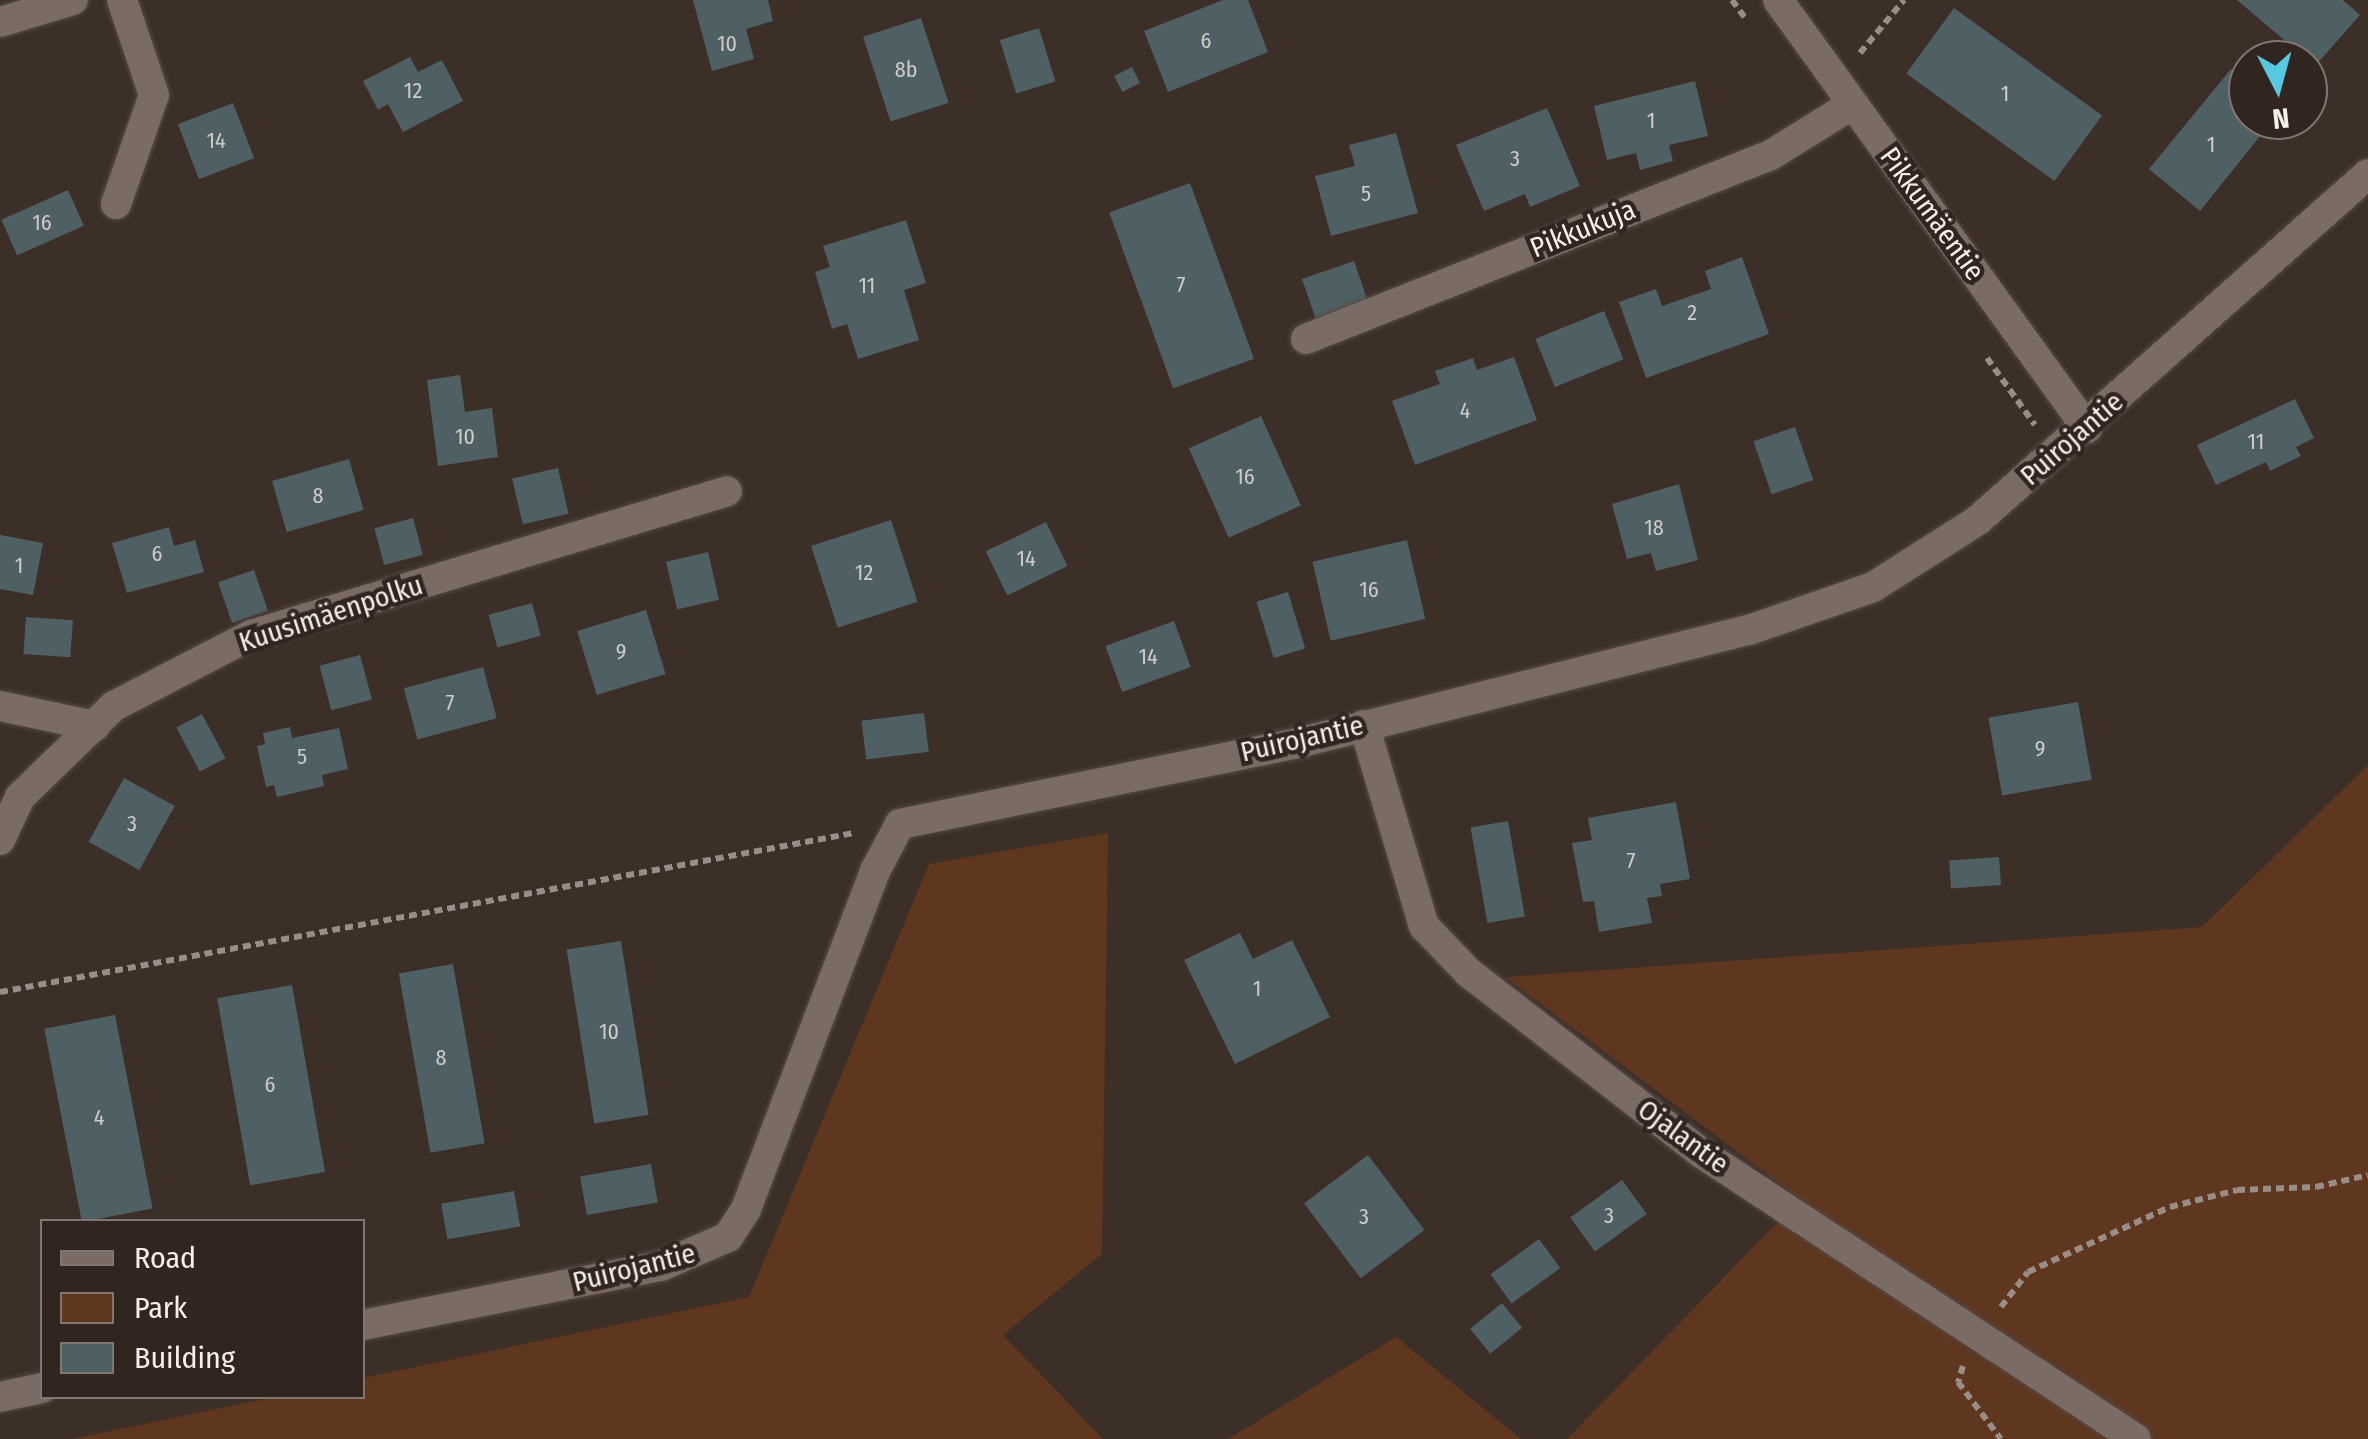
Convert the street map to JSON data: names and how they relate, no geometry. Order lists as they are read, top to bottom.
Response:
{
  "streets": {
    "street": [
      "Pikkumäentie",
      "Pikkukuja",
      "Puirojantie",
      "Kuusimäenpolku",
      "Ojalantie"
    ]
  },
  "crossings": [
    ["Pikkumäentie", "Pikkukuja"],
    ["Pikkumäentie", "Puirojantie"],
    ["Puirojantie", "Ojalantie"]
  ],
  "house_numbers": [
    "6",
    "10",
    "8b",
    "12",
    "1",
    "1",
    "14",
    "1",
    "3",
    "5",
    "16",
    "7",
    "11",
    "2",
    "4",
    "10",
    "11",
    "16",
    "8",
    "18",
    "6",
    "14",
    "1",
    "12",
    "16",
    "9",
    "14",
    "7",
    "9",
    "5",
    "3",
    "7",
    "1",
    "10",
    "8",
    "6",
    "4",
    "3",
    "3"
  ],
  "legend": ["Road", "Park", "Building"],
  "north": "bottom"
}
